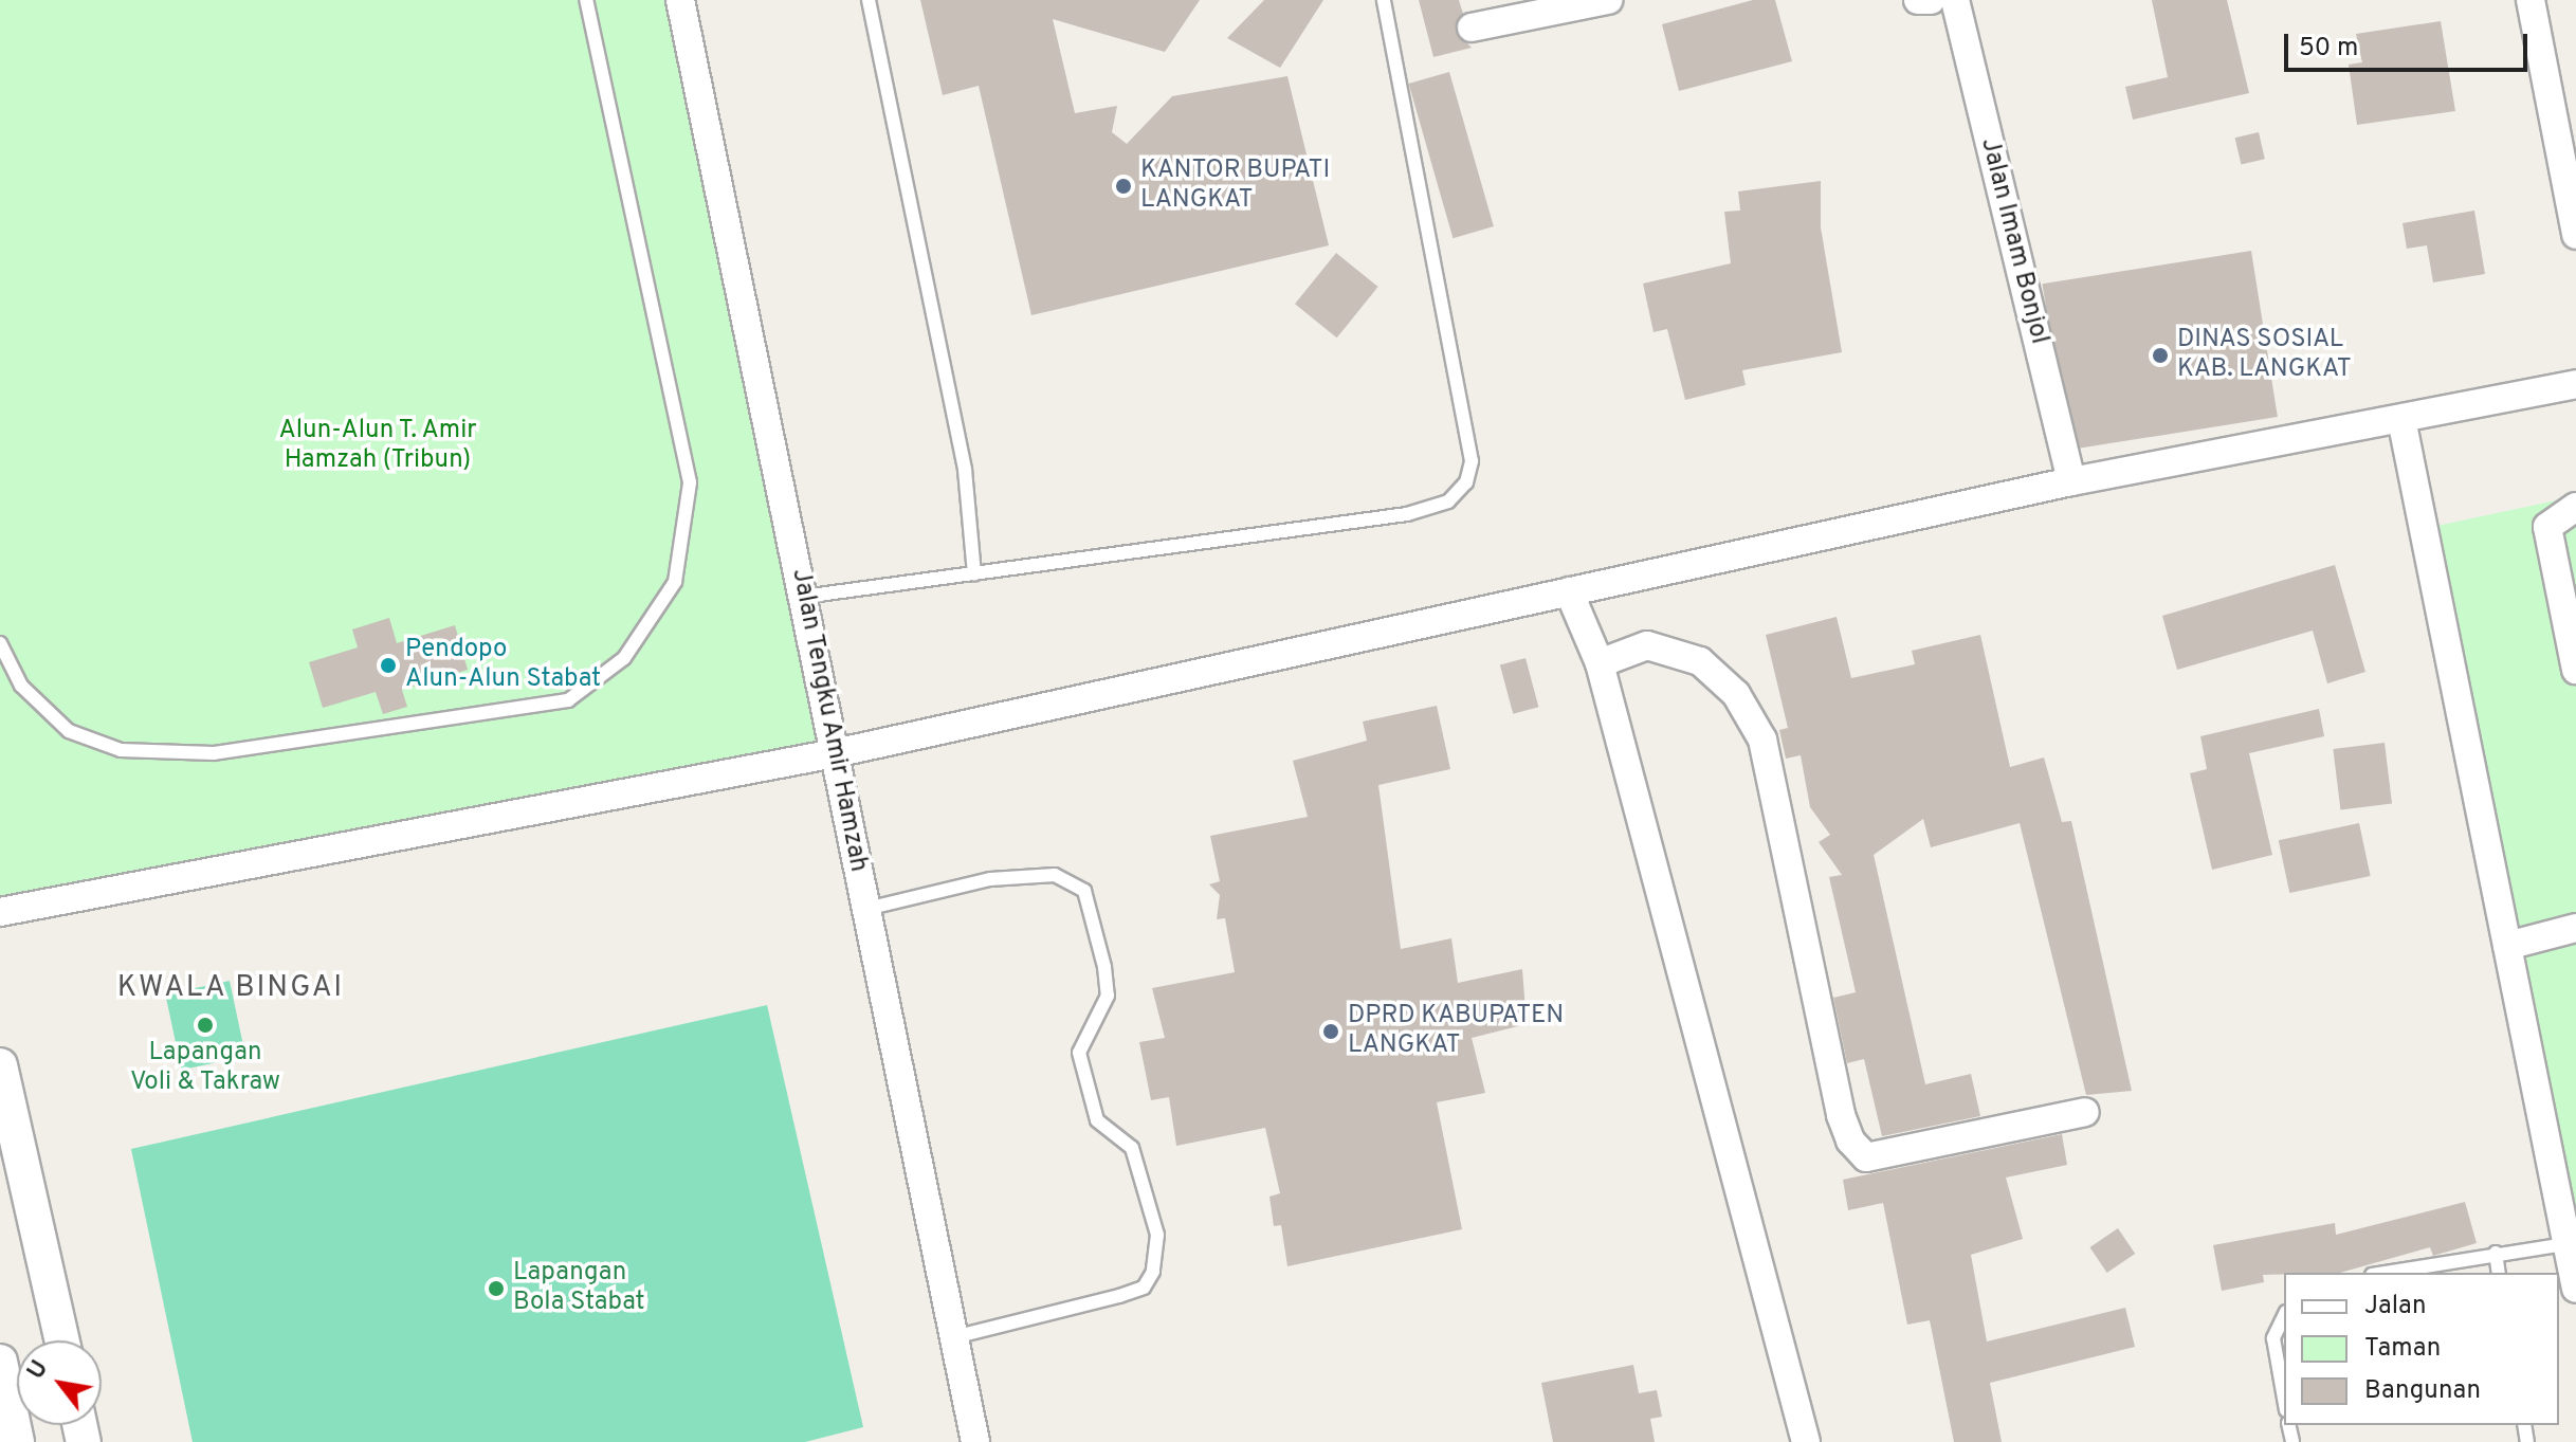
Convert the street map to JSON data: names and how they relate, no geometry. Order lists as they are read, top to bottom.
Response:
{
  "streets": {
    "street": ["Jalan Imam Bonjol", "Jalan Tengku Amir Hamzah"]
  },
  "districts": ["KWALA BINGAI"],
  "parks": ["Alun-Alun T. Amir Hamzah (Tribun)"],
  "places": [
    "KANTOR BUPATI LANGKAT",
    "DINAS SOSIAL KAB. LANGKAT",
    "Pendopo Alun-Alun Stabat",
    "Lapangan Voli & Takraw",
    "DPRD KABUPATEN LANGKAT",
    "Lapangan Bola Stabat"
  ],
  "legend": ["Jalan", "Taman", "Bangunan"],
  "scale_bar": "50 m",
  "north": "top left"
}
